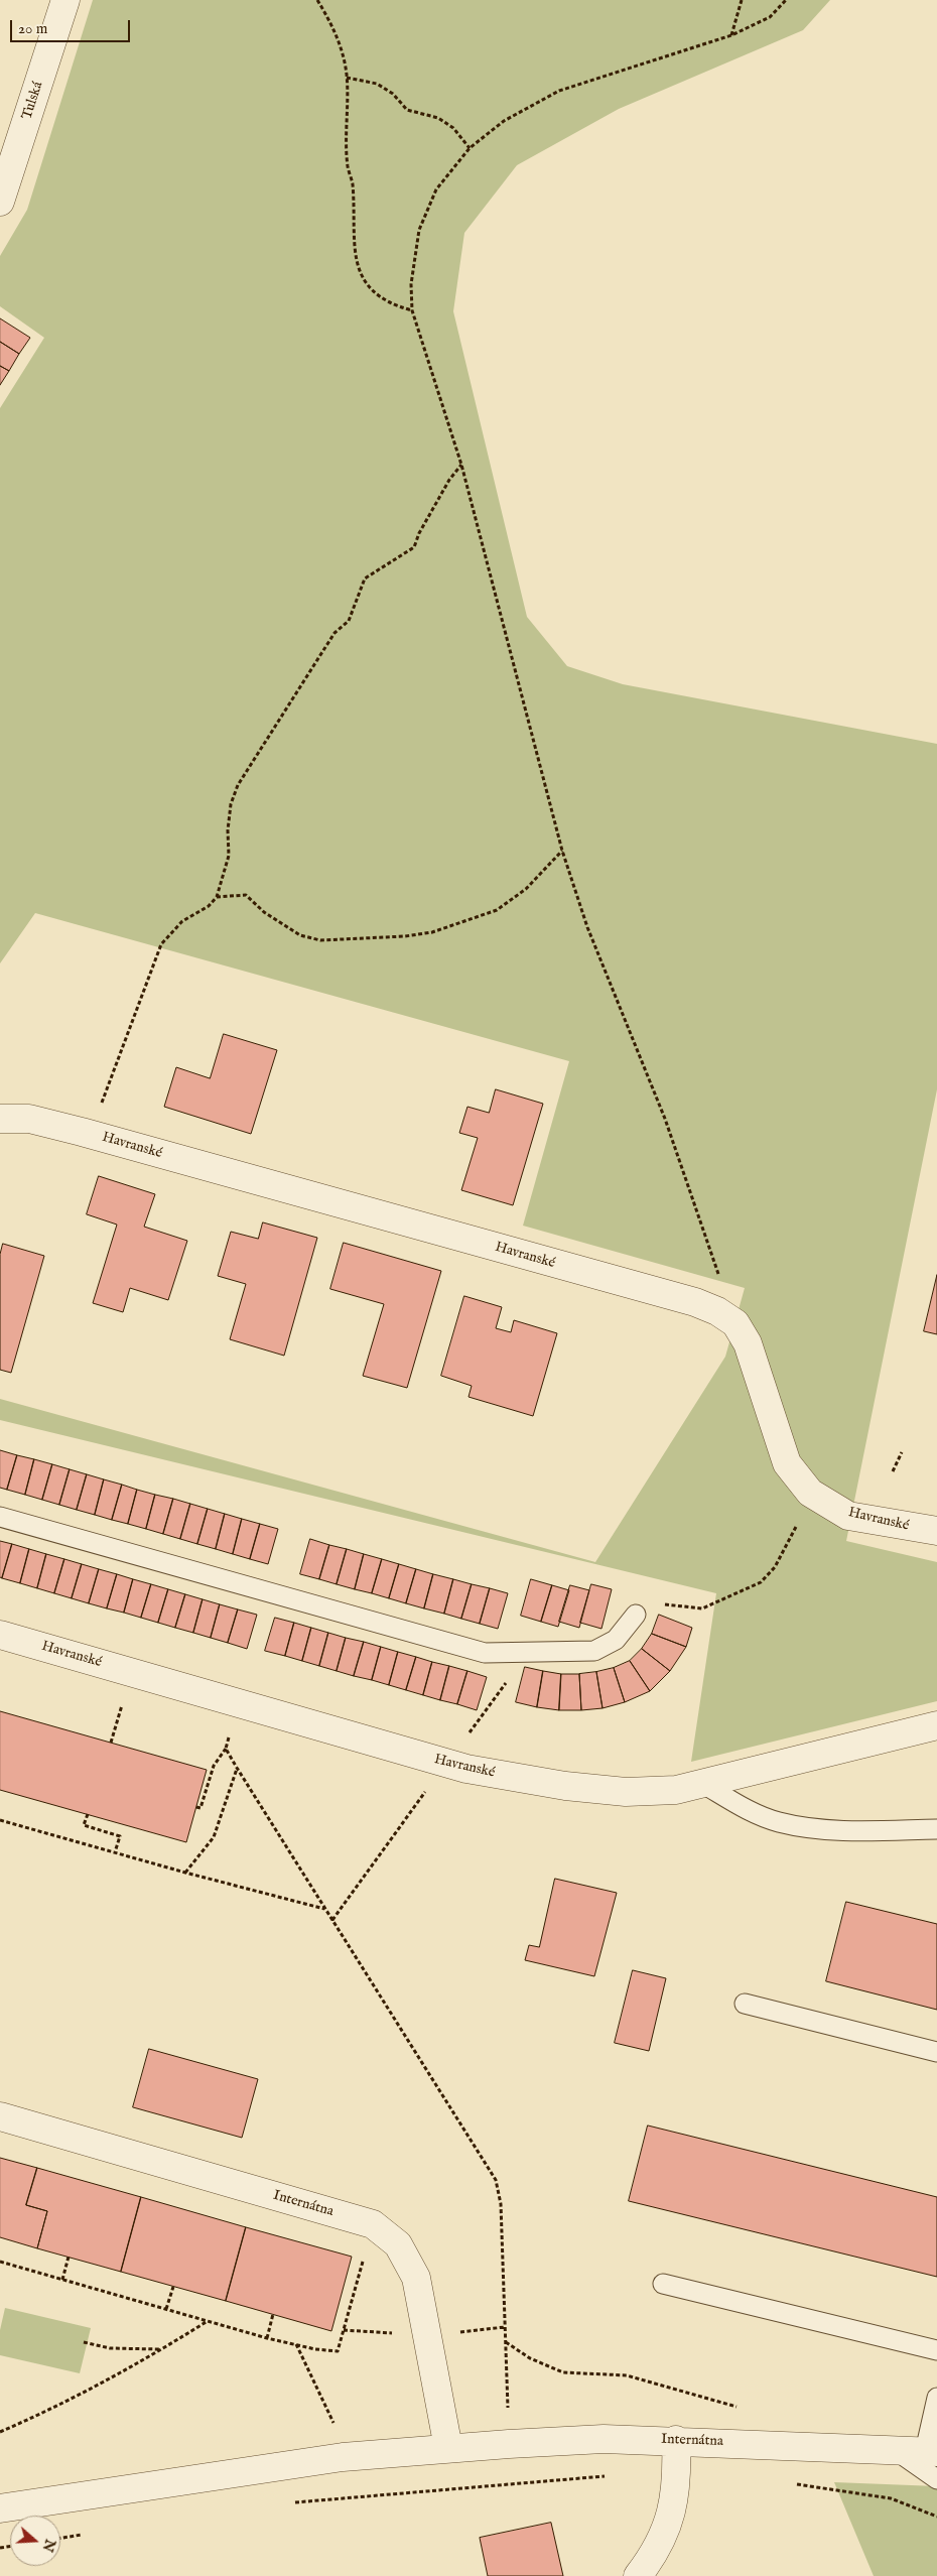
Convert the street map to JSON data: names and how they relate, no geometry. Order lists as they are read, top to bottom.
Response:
{
  "streets": {
    "street": ["Tulská", "Havranské", "Internátna"]
  },
  "scale_bar": "20 m",
  "north": "right"
}
